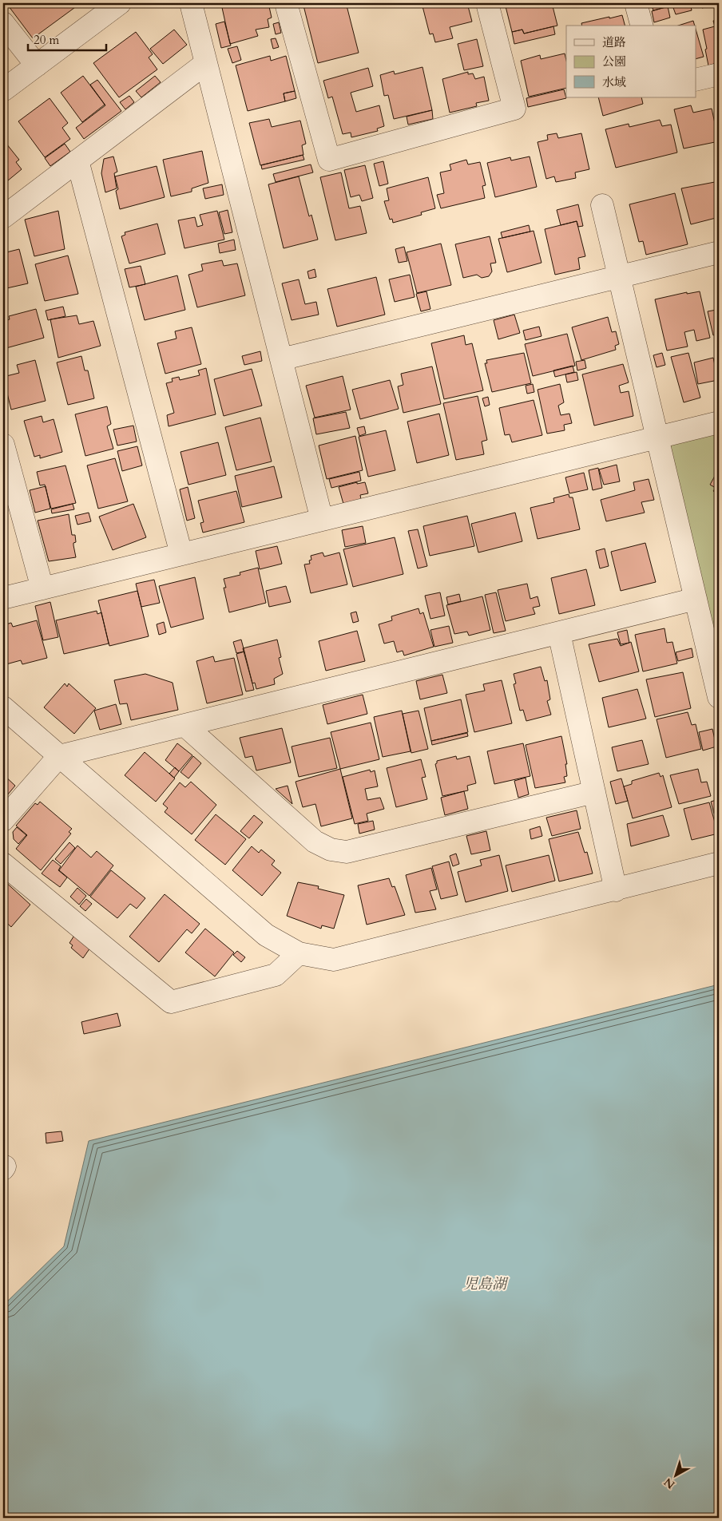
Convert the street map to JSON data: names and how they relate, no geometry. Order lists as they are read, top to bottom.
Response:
{
  "water": ["児島湖"],
  "legend": ["道路", "公園", "水域"],
  "scale_bar": "20 m",
  "north": "bottom left"
}
